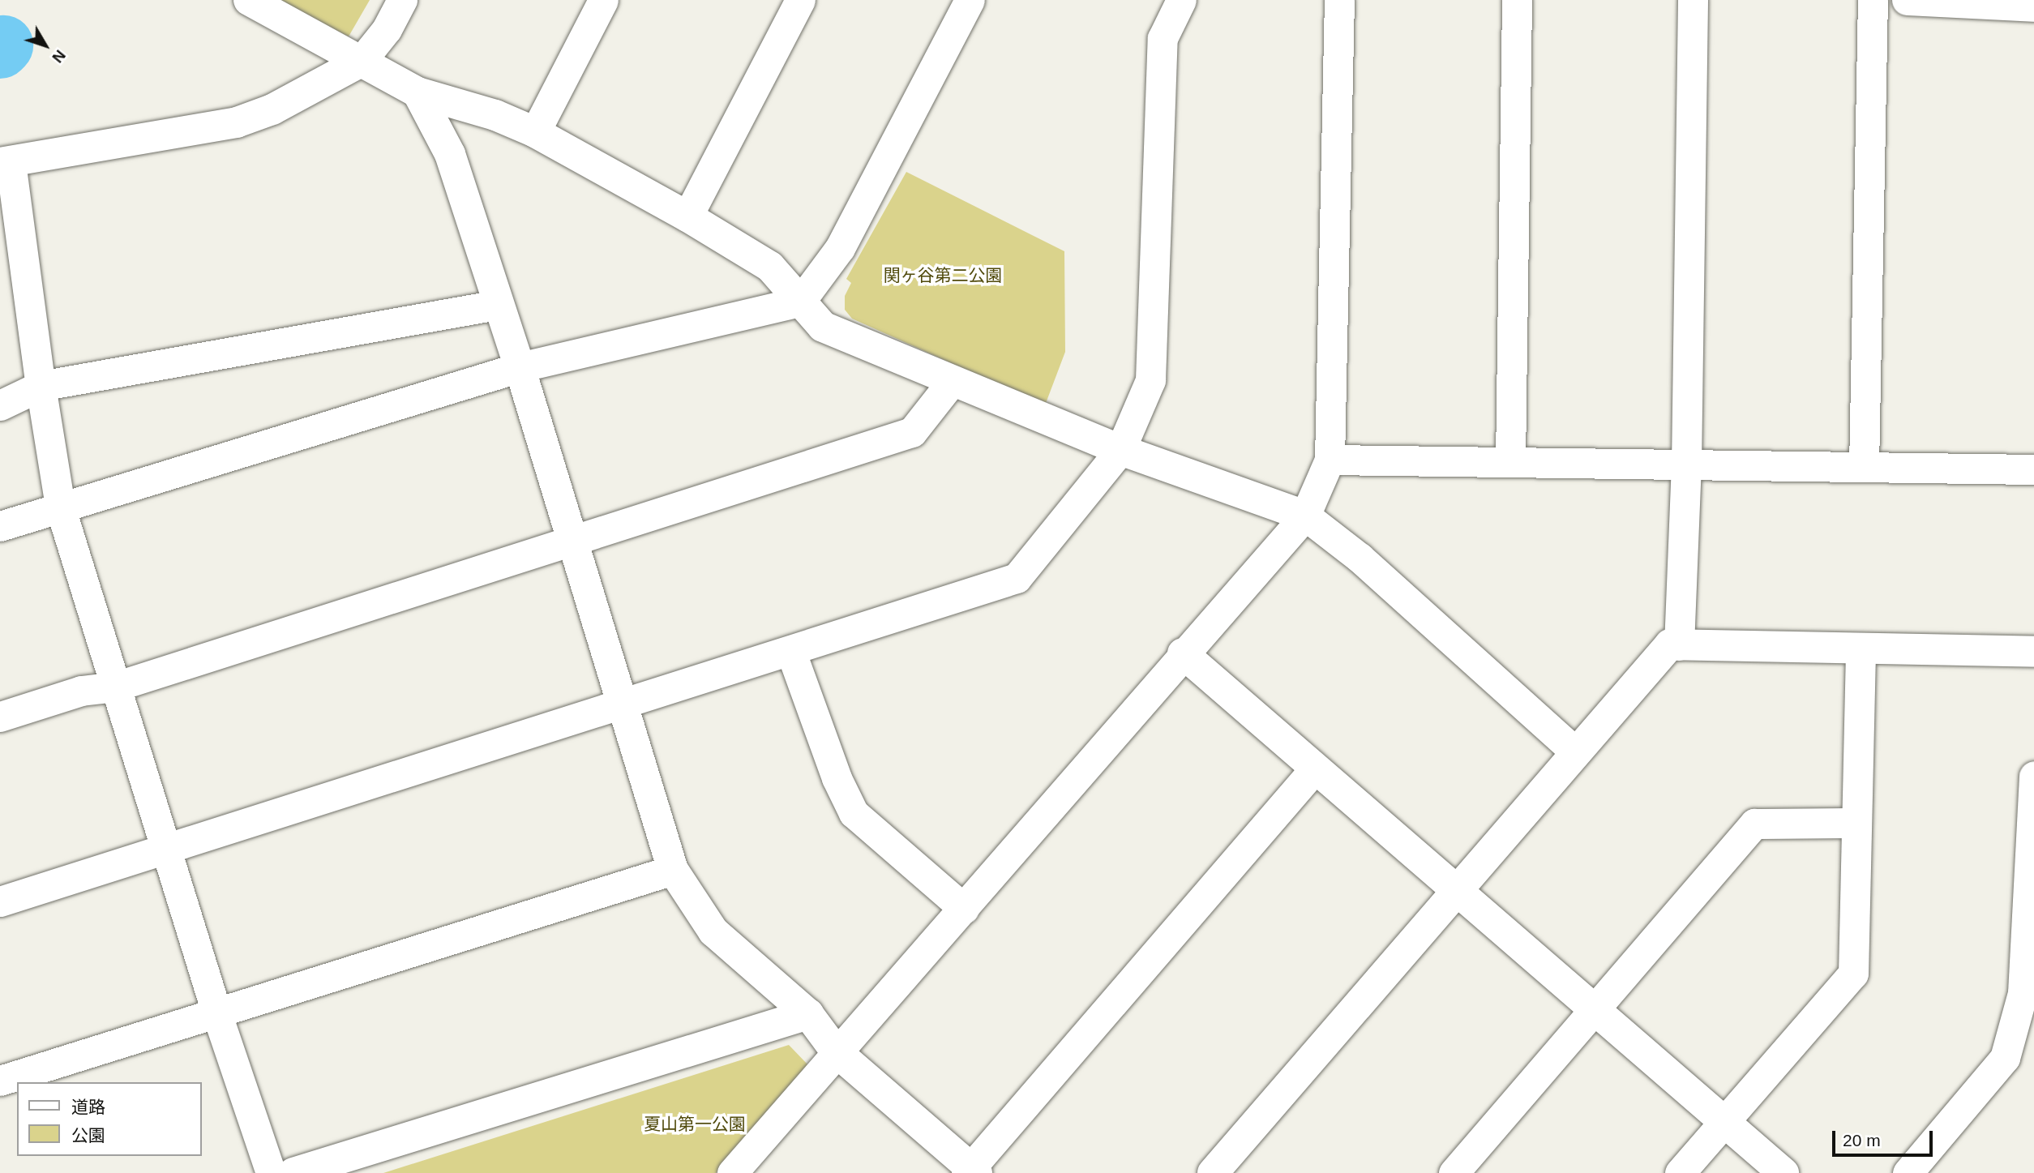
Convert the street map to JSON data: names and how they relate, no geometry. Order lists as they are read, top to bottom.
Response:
{
  "parks": ["関ヶ谷第二公園", "夏山第一公園"],
  "legend": ["道路", "公園"],
  "scale_bar": "20 m",
  "north": "bottom right"
}
